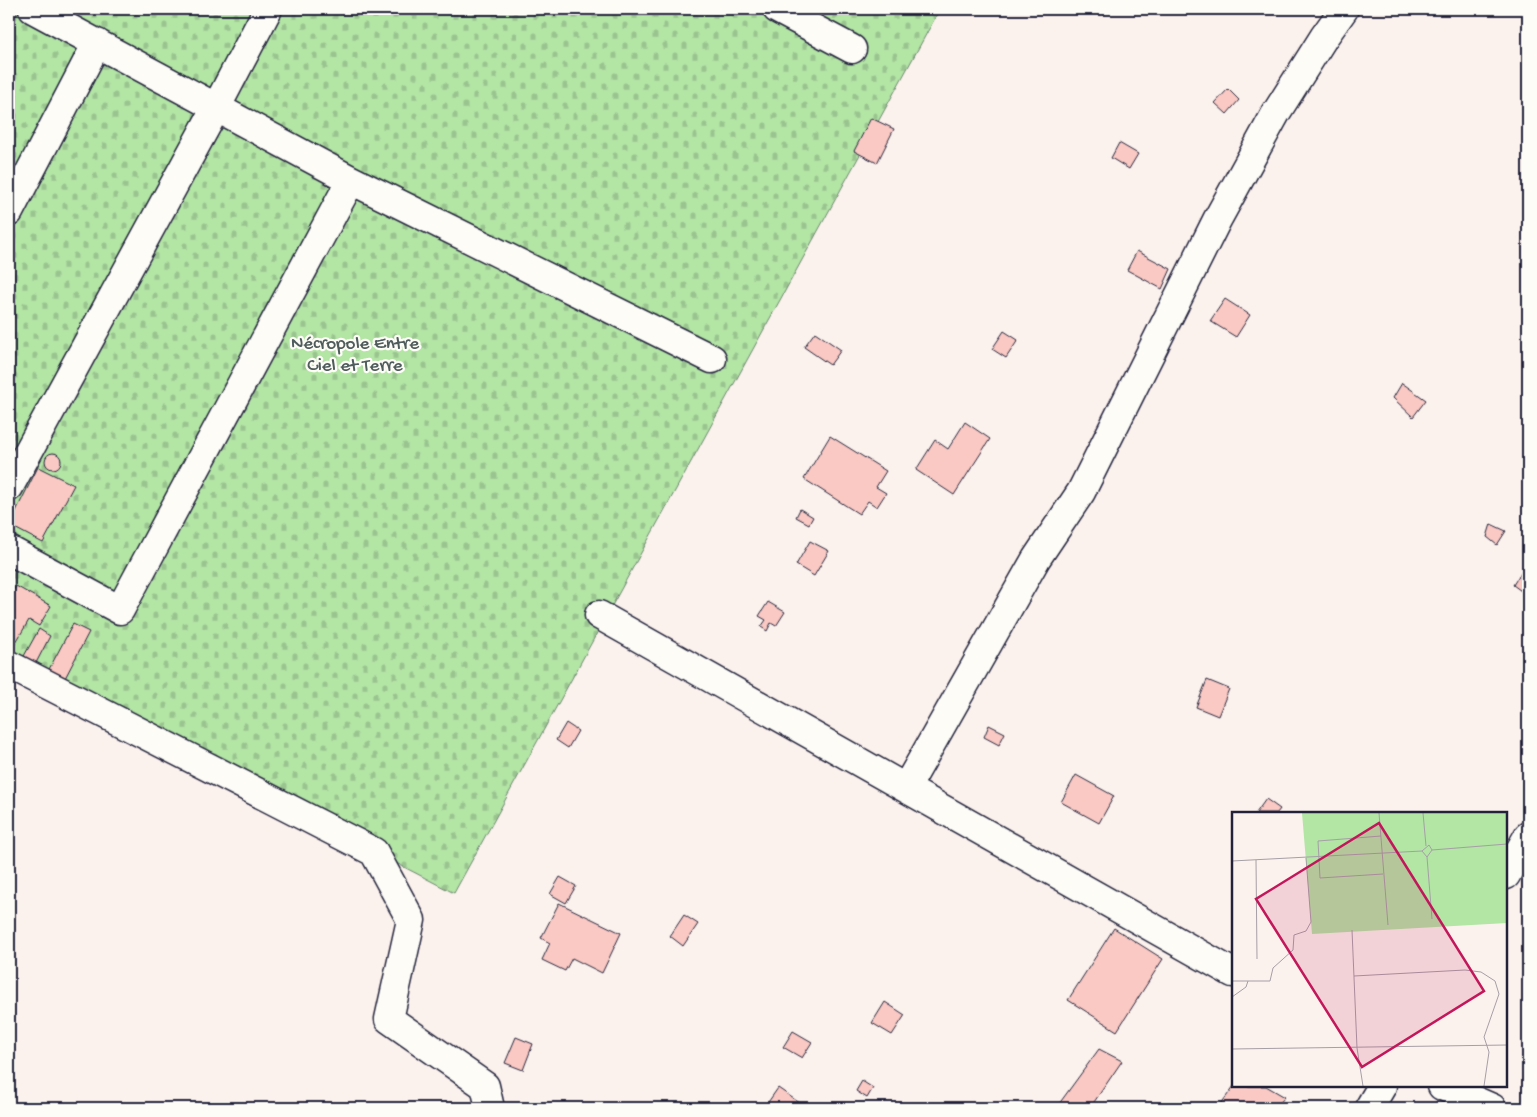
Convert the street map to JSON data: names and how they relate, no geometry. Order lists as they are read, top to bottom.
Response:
{
  "parks": ["Nécropole Entre Ciel et Terre"]
}
